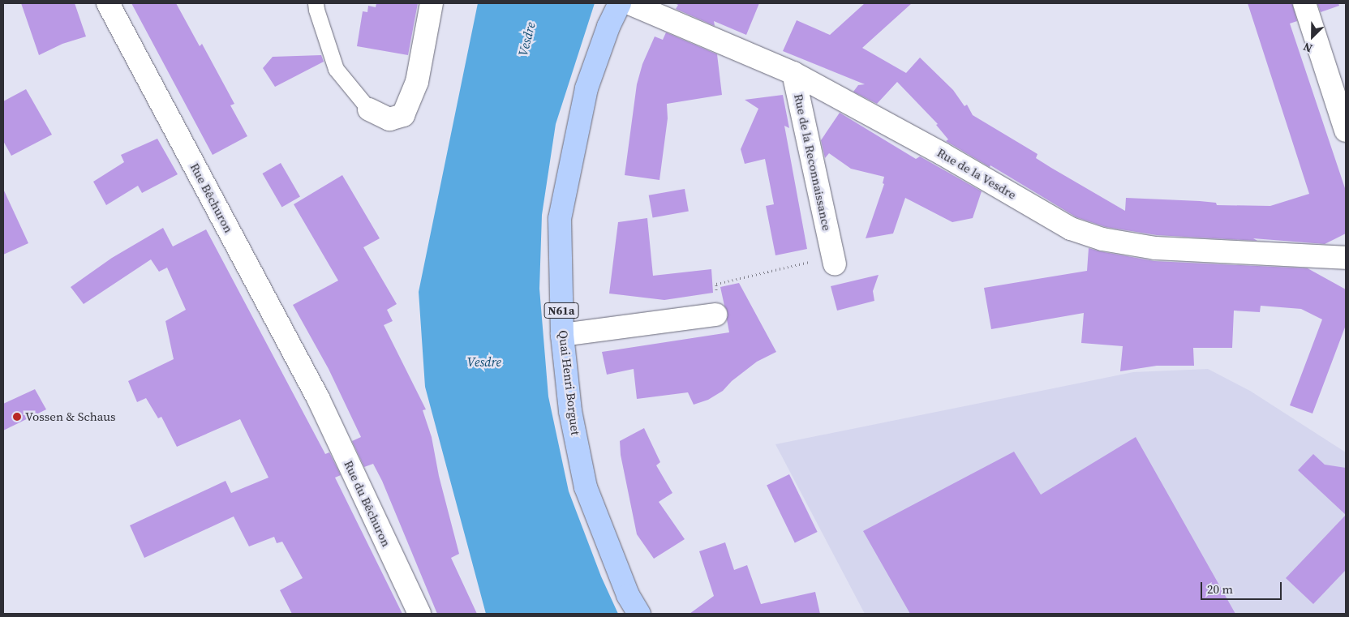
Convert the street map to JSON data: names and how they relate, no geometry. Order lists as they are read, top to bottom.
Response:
{
  "streets": {
    "main road": ["N61a", "Quai Henri Borguet"],
    "street": [
      "Rue de la Reconnaissance",
      "Rue de la Vesdre",
      "Rue Bêchuron",
      "Rue du Bêchuron"
    ]
  },
  "crossings": [
    ["Rue de la Reconnaissance", "Rue de la Vesdre"],
    ["Rue Bêchuron", "Rue du Bêchuron"]
  ],
  "water": ["Vesdre"],
  "places": ["Vossen & Schaus"],
  "scale_bar": "20 m",
  "north": "bottom left"
}
